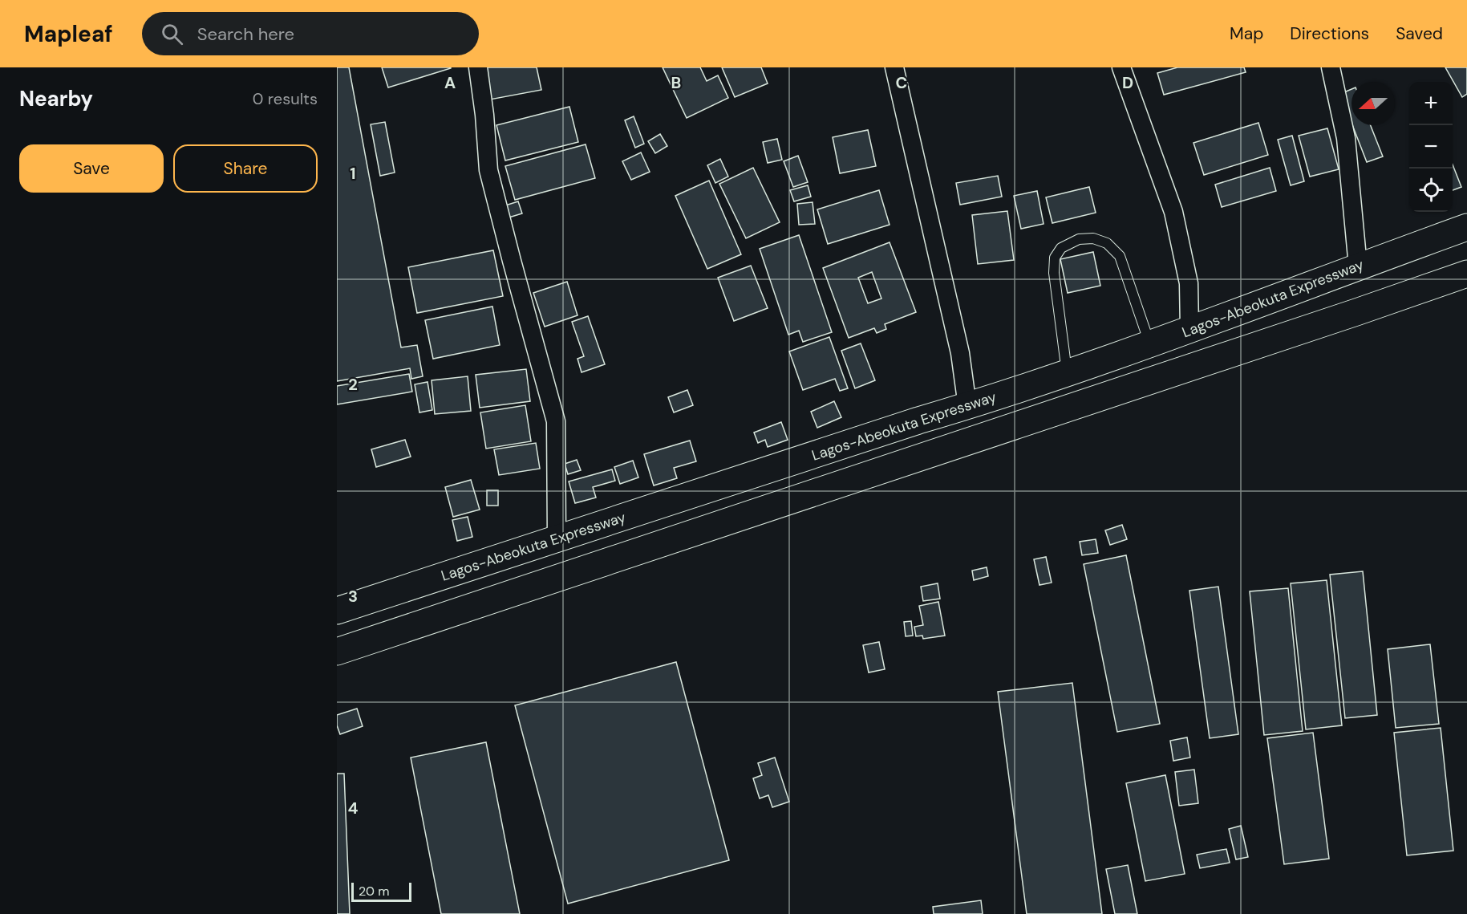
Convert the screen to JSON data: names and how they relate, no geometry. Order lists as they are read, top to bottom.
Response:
{
  "streets": {
    "highway": ["Lagos-Abeokuta Expressway"]
  },
  "scale_bar": "20 m",
  "north": "left",
  "page": {
    "header": "Mapleaf",
    "search": "Search here",
    "nav": ["Map", "Directions", "Saved"],
    "heading": ["Nearby", "0 results"],
    "map_buttons": ["+", "−"],
    "buttons": ["Save", "Share"],
    "scale": "20 m"
  },
  "grid": {
    "columns": [
      "A",
      "B",
      "C",
      "D"
    ],
    "rows": [
      "1",
      "2",
      "3",
      "4"
    ]
  }
}
